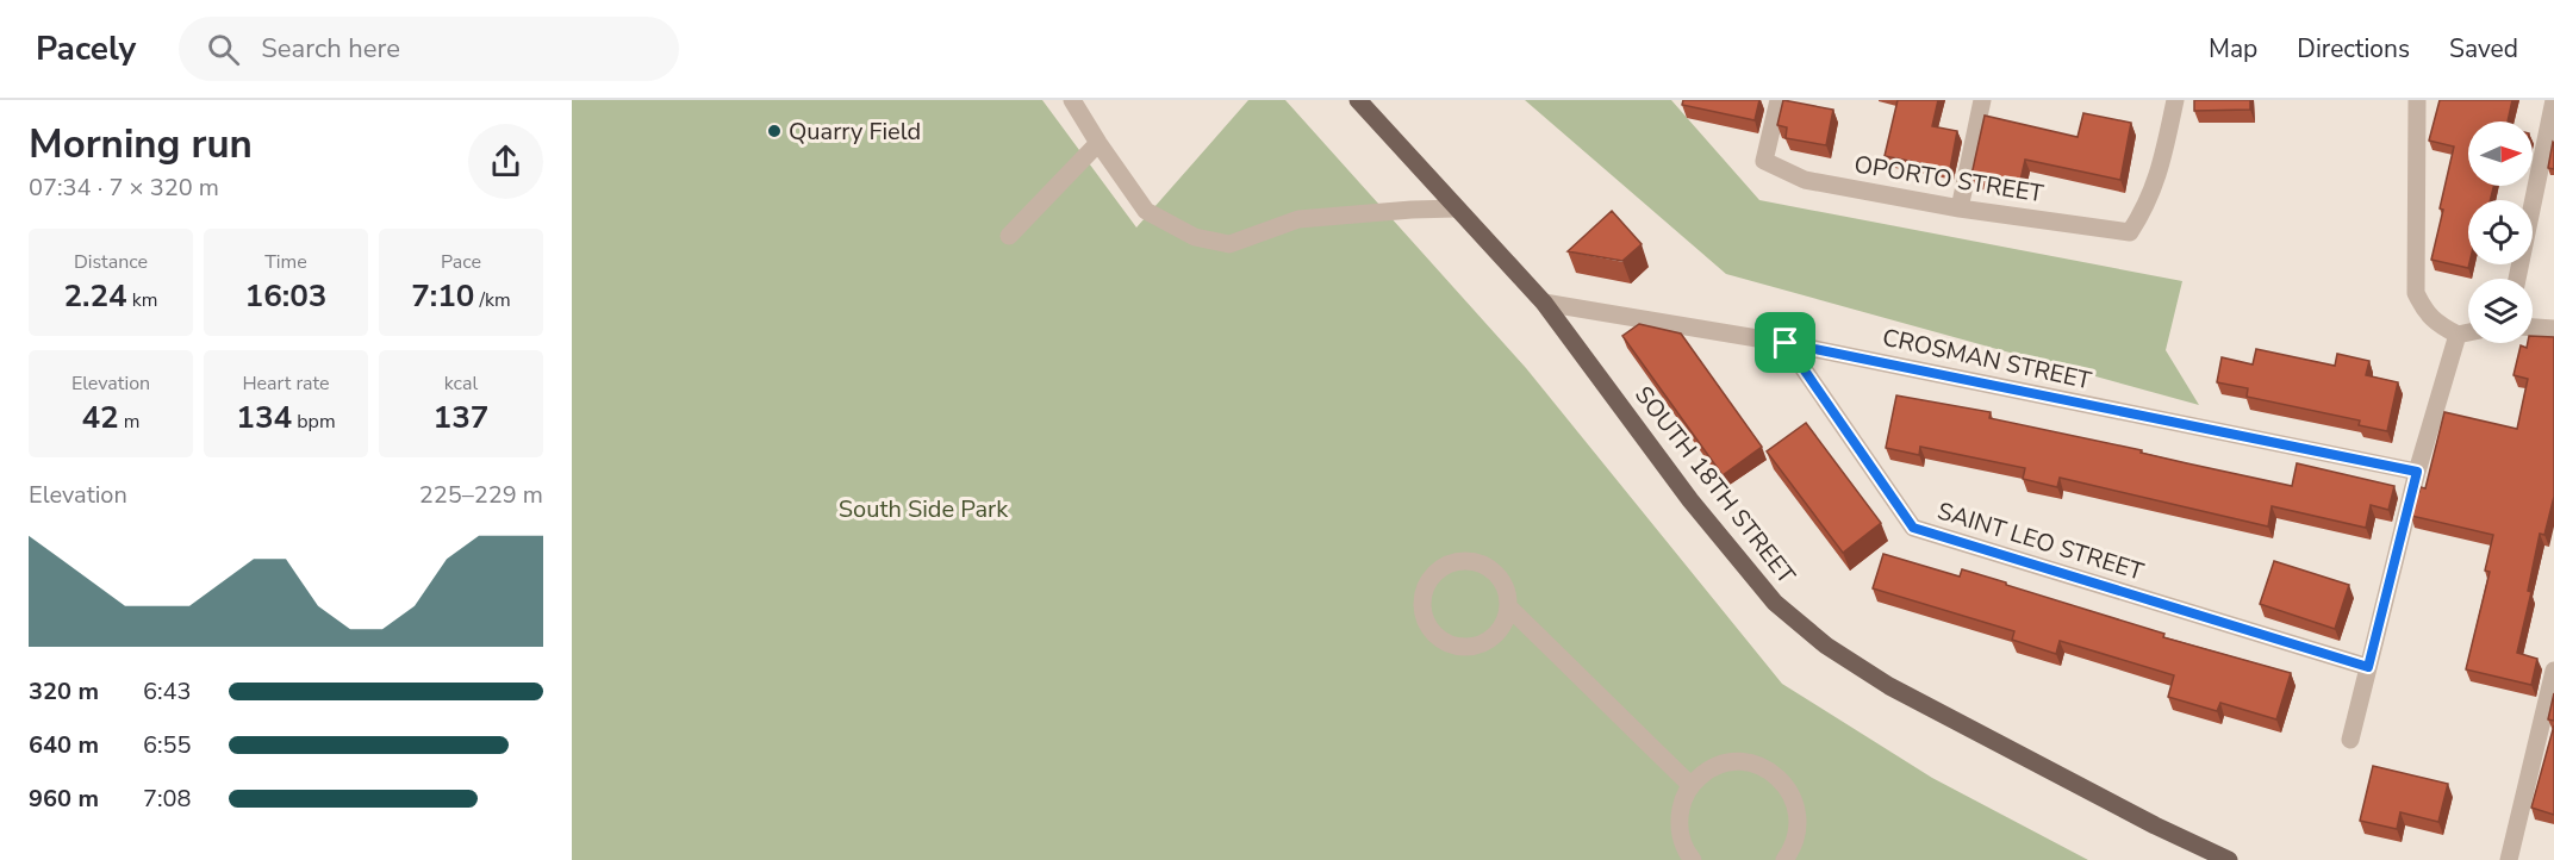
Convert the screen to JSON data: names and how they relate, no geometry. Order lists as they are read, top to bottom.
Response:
{
  "streets": {
    "main road": ["SOUTH 18TH STREET"],
    "street": ["OPORTO STREET", "CROSMAN STREET", "SAINT LEO STREET"]
  },
  "crossings": [
    ["CROSMAN STREET", "SOUTH 18TH STREET"],
    ["CROSMAN STREET", "SAINT LEO STREET"]
  ],
  "parks": ["South Side Park"],
  "places": ["Quarry Field"],
  "north": "right",
  "page": {
    "header": "Pacely",
    "search": "Search here",
    "nav": ["Map", "Directions", "Saved"],
    "heading": ["Morning run", "07:34 · 7 × 320 m"],
    "stats": [
      ["Distance", "2.24 km"],
      ["Time", "16:03"],
      ["Pace", "7:10 /km"],
      ["Elevation", "42 m"],
      ["Heart rate", "134 bpm"],
      ["kcal", "137"]
    ],
    "chart": ["Elevation", "225–229 m"],
    "list": [
      {
        "name": "320 m",
        "note": "6:43"
      },
      {
        "name": "640 m",
        "note": "6:55"
      },
      {
        "name": "960 m",
        "note": "7:08"
      }
    ]
  }
}
